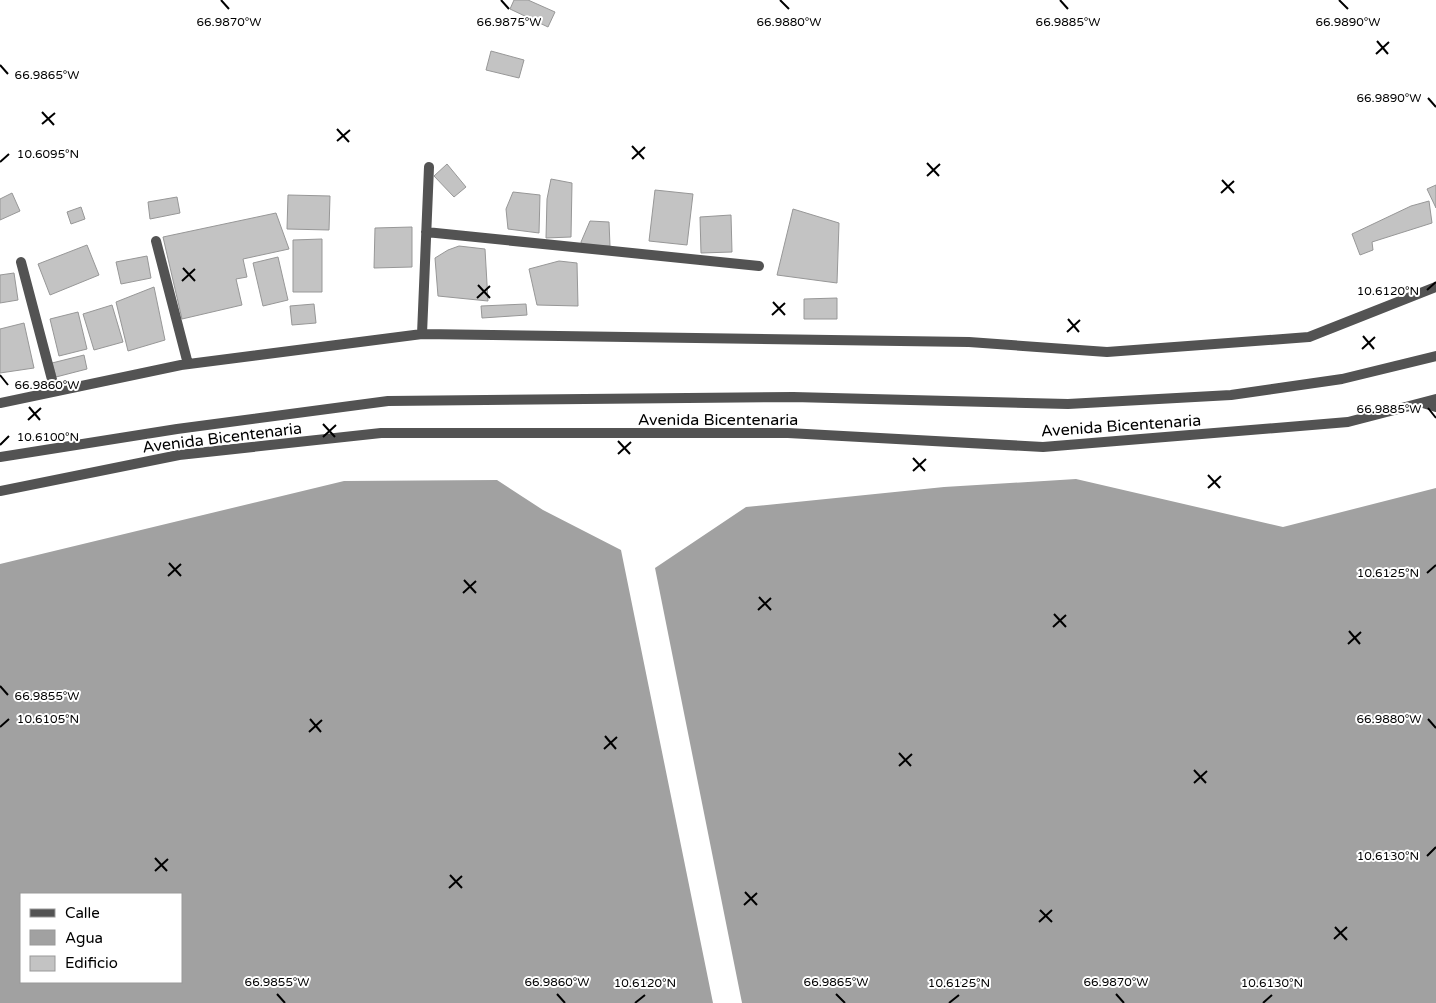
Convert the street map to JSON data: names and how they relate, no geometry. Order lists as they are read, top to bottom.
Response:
{
  "streets": {
    "street": ["Avenida Bicentenaria"]
  },
  "legend": ["Calle", "Agua", "Edificio"],
  "coordinates": [
    "66.9870°W",
    "66.9875°W",
    "66.9880°W",
    "66.9885°W",
    "66.9890°W",
    "66.9865°W",
    "10.6095°N",
    "10.6120°N",
    "66.9860°W",
    "10.6100°N",
    "10.6125°N",
    "66.9855°W",
    "10.6105°N",
    "10.6130°N"
  ]
}
